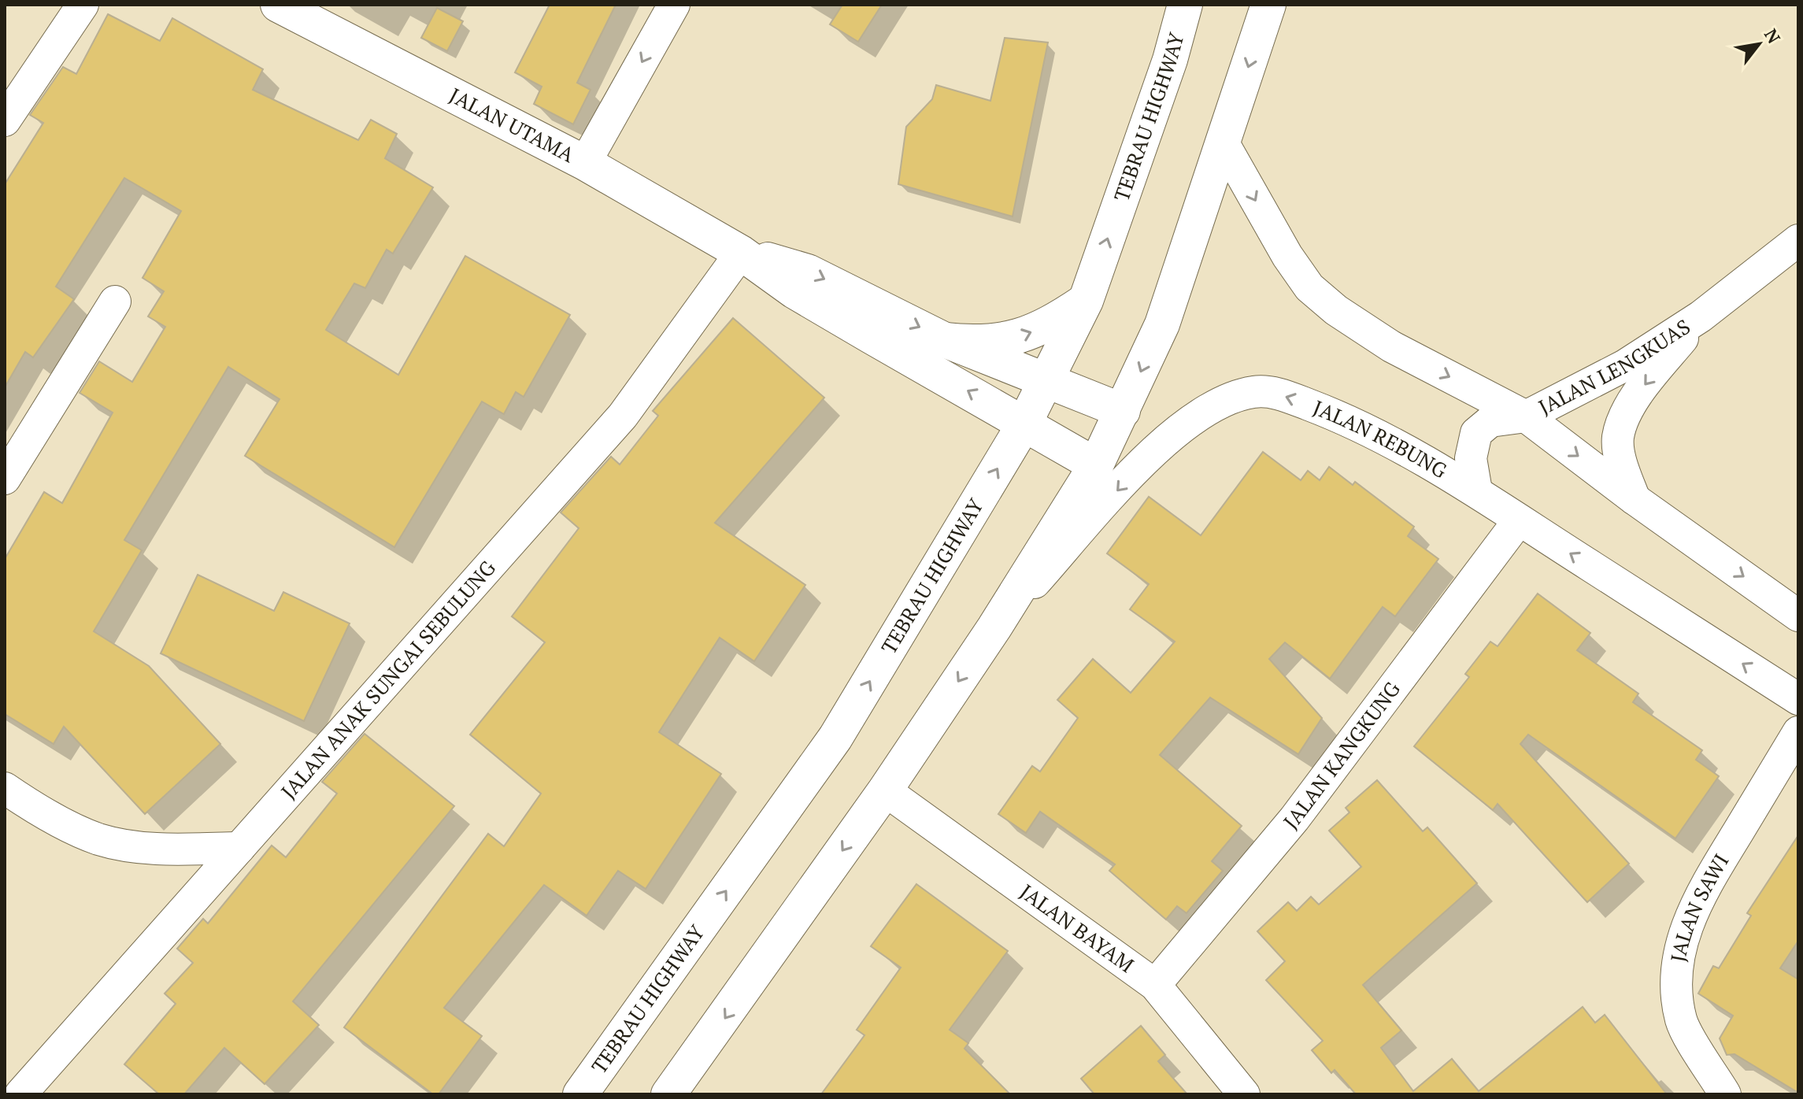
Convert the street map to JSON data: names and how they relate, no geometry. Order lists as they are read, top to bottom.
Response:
{
  "streets": {
    "main road": ["TEBRAU HIGHWAY", "JALAN UTAMA"],
    "street": [
      "JALAN LENGKUAS",
      "JALAN REBUNG",
      "JALAN ANAK SUNGAI SEBULUNG",
      "JALAN KANGKUNG",
      "JALAN SAWI",
      "JALAN BAYAM"
    ]
  },
  "crossings": [
    ["TEBRAU HIGHWAY", "JALAN UTAMA"],
    ["JALAN UTAMA", "JALAN ANAK SUNGAI SEBULUNG"],
    ["JALAN LENGKUAS", "JALAN REBUNG"],
    ["JALAN REBUNG", "JALAN KANGKUNG"],
    ["JALAN KANGKUNG", "JALAN BAYAM"]
  ],
  "one_way": ["JALAN REBUNG"],
  "north": "top right"
}
